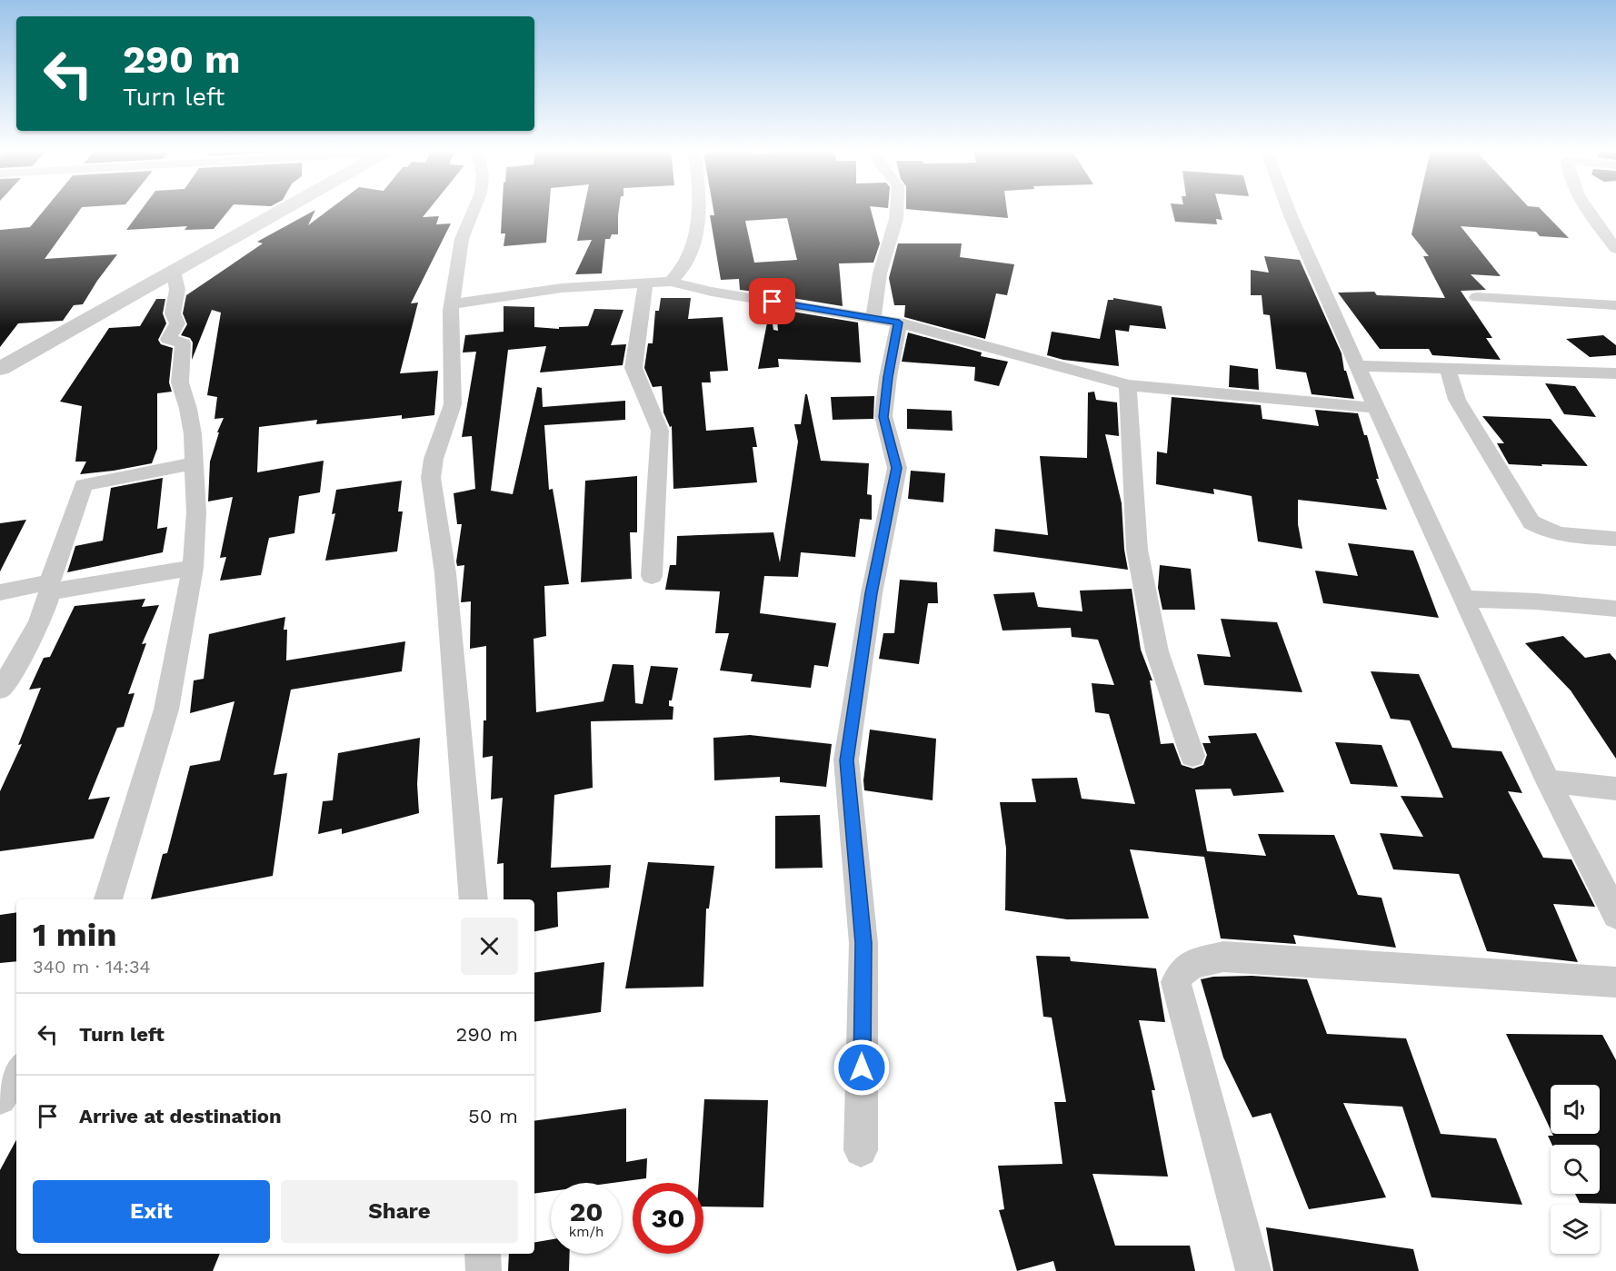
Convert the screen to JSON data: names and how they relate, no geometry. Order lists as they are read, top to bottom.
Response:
{
  "page": {
    "turn": ["290 m", "Turn left"],
    "heading": ["1 min", "340 m · 14:34"],
    "list": [
      {
        "name": "Turn left",
        "value": "290 m"
      },
      {
        "name": "Arrive at destination",
        "value": "50 m"
      }
    ],
    "buttons": ["Exit", "Share"],
    "speed": "20 km/h",
    "limit": "30"
  }
}
